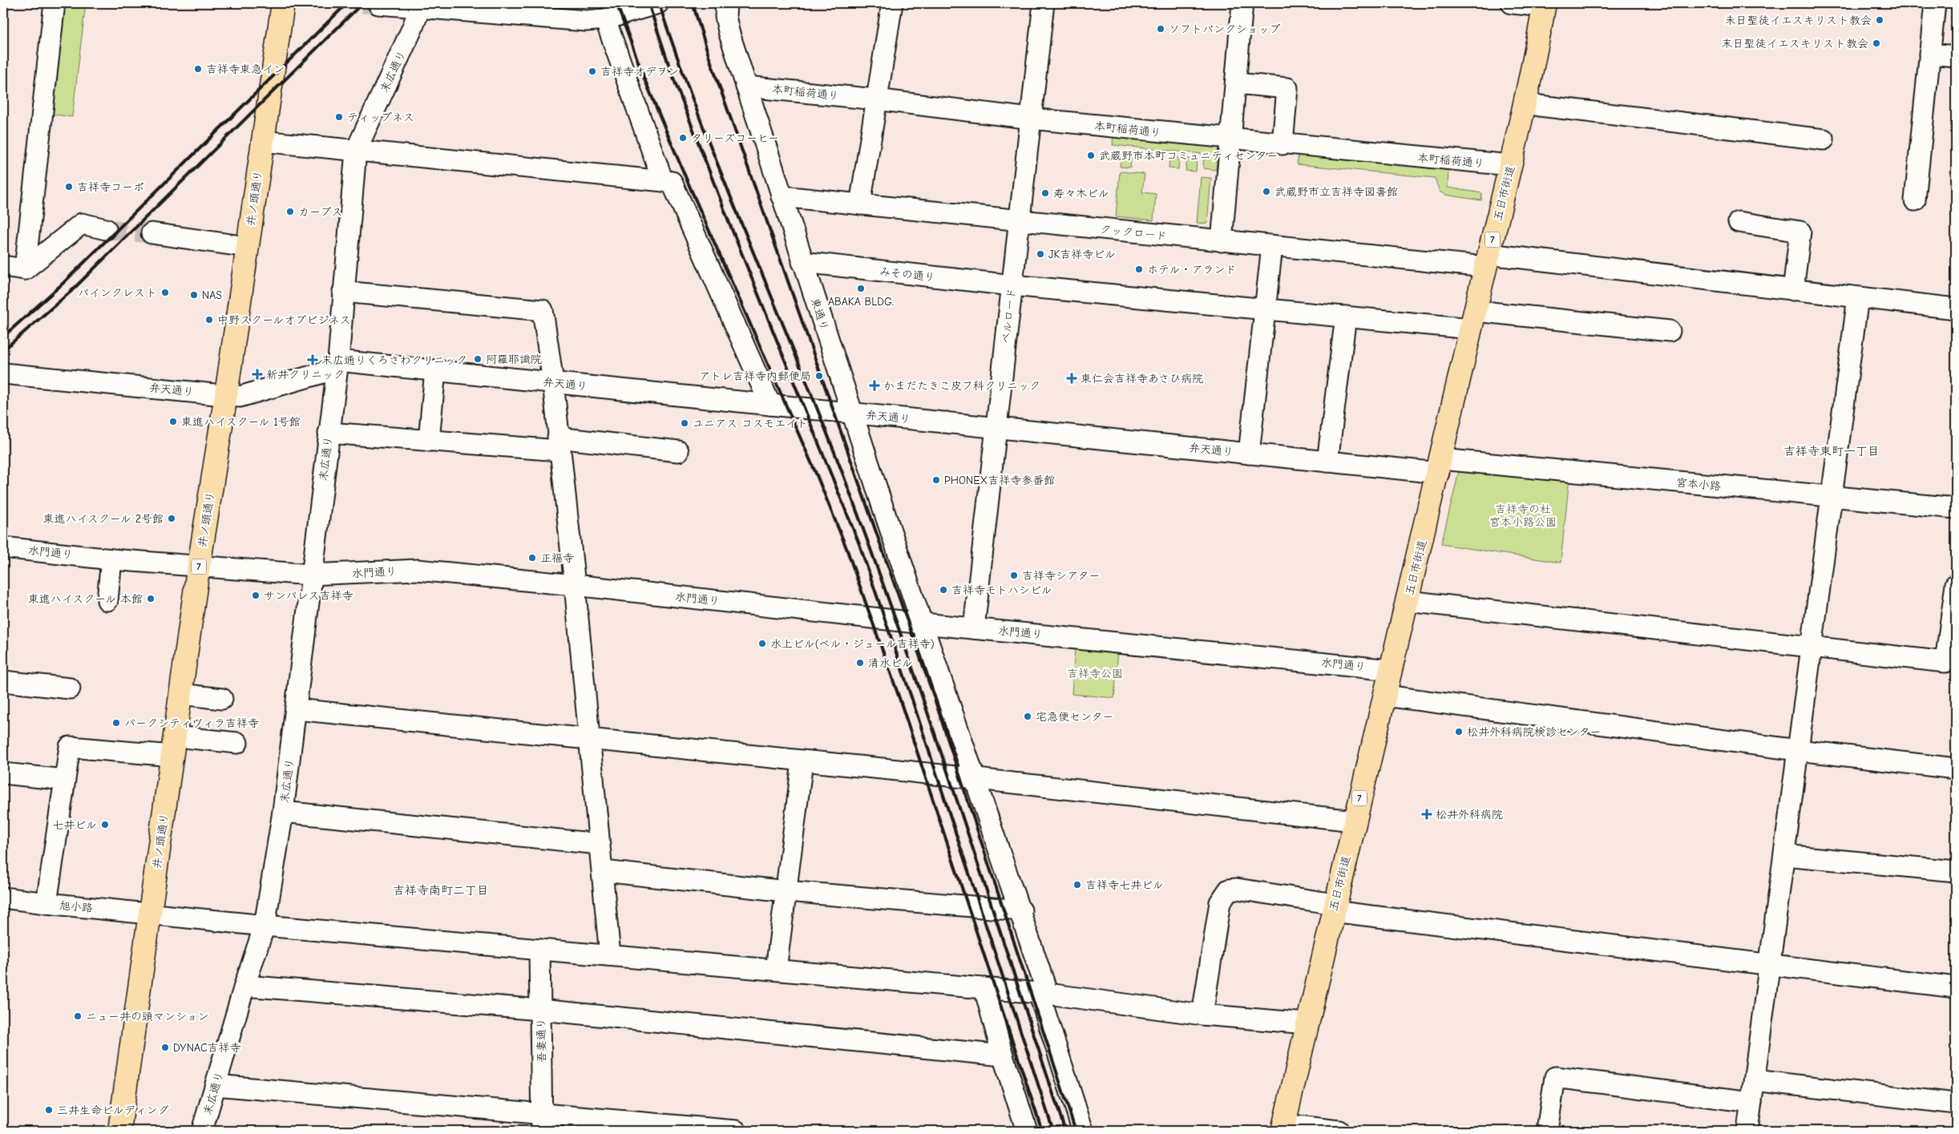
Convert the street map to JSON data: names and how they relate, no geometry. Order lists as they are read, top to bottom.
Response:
{
  "streets": {
    "main road": ["五日市街道", "井ノ頭通り", "7"],
    "street": [
      "末広通り",
      "本町稲荷通り",
      "クックロード",
      "みその通り",
      "東通り",
      "ベルロード",
      "弁天通り",
      "宮本小路",
      "水門通り",
      "旭小路",
      "吾妻通り"
    ]
  },
  "crossings": [
    ["末広通り", "弁天通り"],
    ["末広通り", "水門通り"],
    ["末広通り", "旭小路"],
    ["本町稲荷通り", "五日市街道"],
    ["本町稲荷通り", "東通り"],
    ["本町稲荷通り", "ベルロード"],
    ["五日市街道", "クックロード"],
    ["五日市街道", "みその通り"],
    ["五日市街道", "弁天通り"],
    ["五日市街道", "宮本小路"],
    ["五日市街道", "水門通り"],
    ["五日市街道", "旭小路"],
    ["井ノ頭通り", "弁天通り"],
    ["井ノ頭通り", "水門通り"],
    ["井ノ頭通り", "旭小路"],
    ["クックロード", "東通り"],
    ["クックロード", "ベルロード"],
    ["みその通り", "東通り"],
    ["みその通り", "ベルロード"],
    ["東通り", "弁天通り"],
    ["東通り", "水門通り"],
    ["東通り", "旭小路"],
    ["ベルロード", "弁天通り"],
    ["ベルロード", "水門通り"],
    ["弁天通り", "宮本小路"],
    ["旭小路", "吾妻通り"]
  ],
  "districts": ["吉祥寺東町一丁目", "吉祥寺南町二丁目"],
  "parks": ["吉祥寺の杜 宮本小路公園", "吉祥寺公園"],
  "places": {
    "other": [
      "未日聖徒イエスキリスト教会",
      "ソフトバンクショップ",
      "末日聖徒イエスキリスト教会",
      "吉祥寺東急イン",
      "吉祥寺オデヲン",
      "ティップネス",
      "タリーズコーヒー",
      "武蔵野市本町コミュニティセンター",
      "吉祥寺コーポ",
      "武蔵野市立吉祥寺図書館",
      "寿々木ビル",
      "カーブス",
      "JK吉祥寺ビル",
      "ホテル・アランド",
      "ABAKA BLDG.",
      "パインクレスト",
      "NAS",
      "中野スクールオブビジネス",
      "阿羅耶識院",
      "アトレ吉祥寺内郵便局",
      "東進ハイスクール 1号館",
      "ユニアス コスモエイト",
      "PHONEX吉祥寺参番館",
      "東進ハイスクール 2号館",
      "正福寺",
      "吉祥寺シアター",
      "吉祥寺モトハシビル",
      "サンパレス吉祥寺",
      "東進ハイスクール 本館",
      "水上ビル(ベル・ジュール吉祥寺)",
      "清水ビル",
      "宅急便センター",
      "パークシティヴィラ吉祥寺",
      "松井外科病院検診センター",
      "七井ビル",
      "吉祥寺七井ビル",
      "ニュー井の頭マンション",
      "DYNAC吉祥寺",
      "三井生命ビルディング"
    ],
    "health": [
      "末広通りくろさわクリニック",
      "新井クリニック",
      "東仁会吉祥寺あさひ病院",
      "かまだたきこ皮フ科クリニック",
      "松井外科病院"
    ]
  }
}
